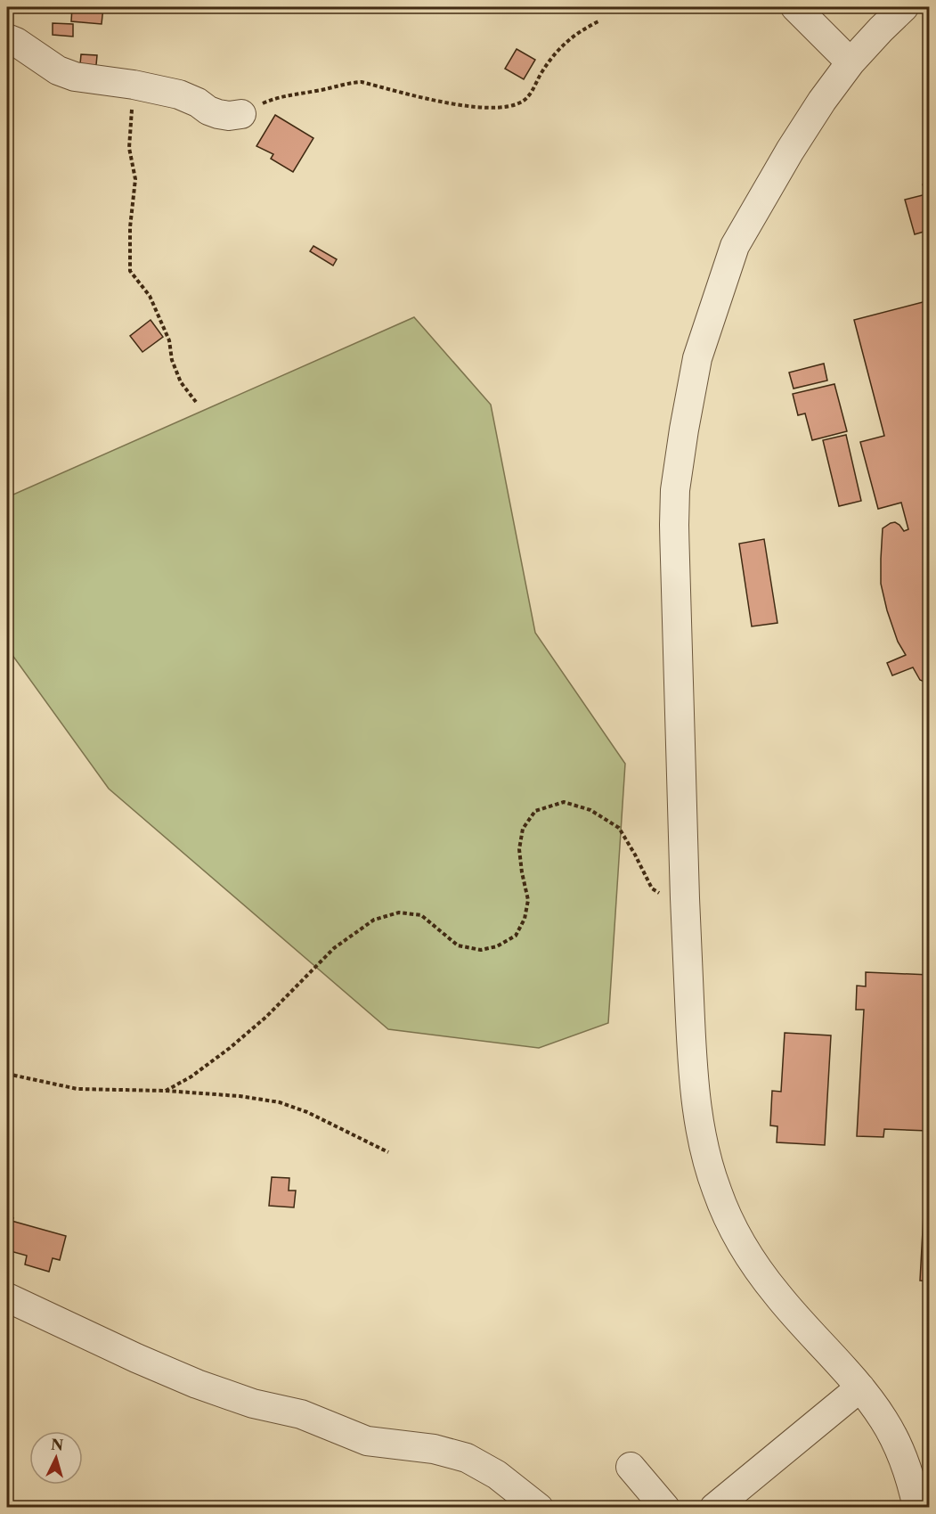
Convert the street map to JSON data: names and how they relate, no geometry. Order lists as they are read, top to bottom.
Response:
{
  "north": "top"
}
